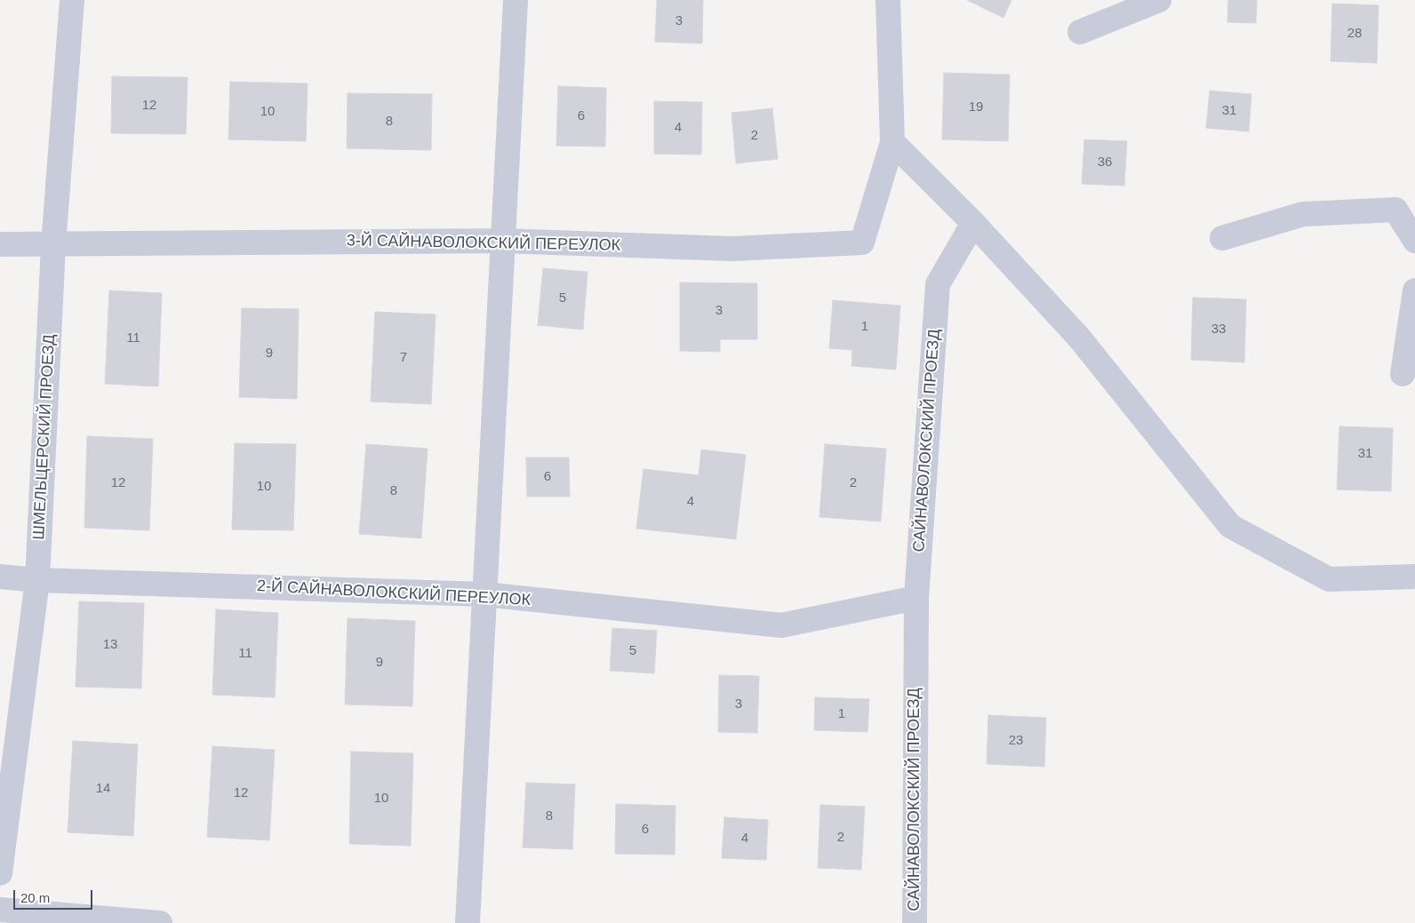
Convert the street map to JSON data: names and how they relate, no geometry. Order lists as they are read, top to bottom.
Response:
{
  "streets": {
    "street": [
      "3-Й САЙНАВОЛОКСКИЙ ПЕРЕУЛОК",
      "ШМЕЛЬЦЕРСКИЙ ПРОЕЗД",
      "САЙНАВОЛОКСКИЙ ПРОЕЗД",
      "2-Й САЙНАВОЛОКСКИЙ ПЕРЕУЛОК"
    ]
  },
  "crossings": [
    ["3-Й САЙНАВОЛОКСКИЙ ПЕРЕУЛОК", "ШМЕЛЬЦЕРСКИЙ ПРОЕЗД"],
    ["ШМЕЛЬЦЕРСКИЙ ПРОЕЗД", "2-Й САЙНАВОЛОКСКИЙ ПЕРЕУЛОК"],
    ["САЙНАВОЛОКСКИЙ ПРОЕЗД", "2-Й САЙНАВОЛОКСКИЙ ПЕРЕУЛОК"]
  ],
  "house_numbers": [
    "3",
    "28",
    "12",
    "19",
    "31",
    "10",
    "6",
    "8",
    "4",
    "2",
    "36",
    "5",
    "3",
    "1",
    "33",
    "11",
    "9",
    "7",
    "31",
    "6",
    "12",
    "2",
    "10",
    "8",
    "4",
    "13",
    "5",
    "11",
    "9",
    "3",
    "1",
    "23",
    "14",
    "12",
    "10",
    "8",
    "6",
    "2",
    "4"
  ],
  "scale_bar": "20 m"
}
